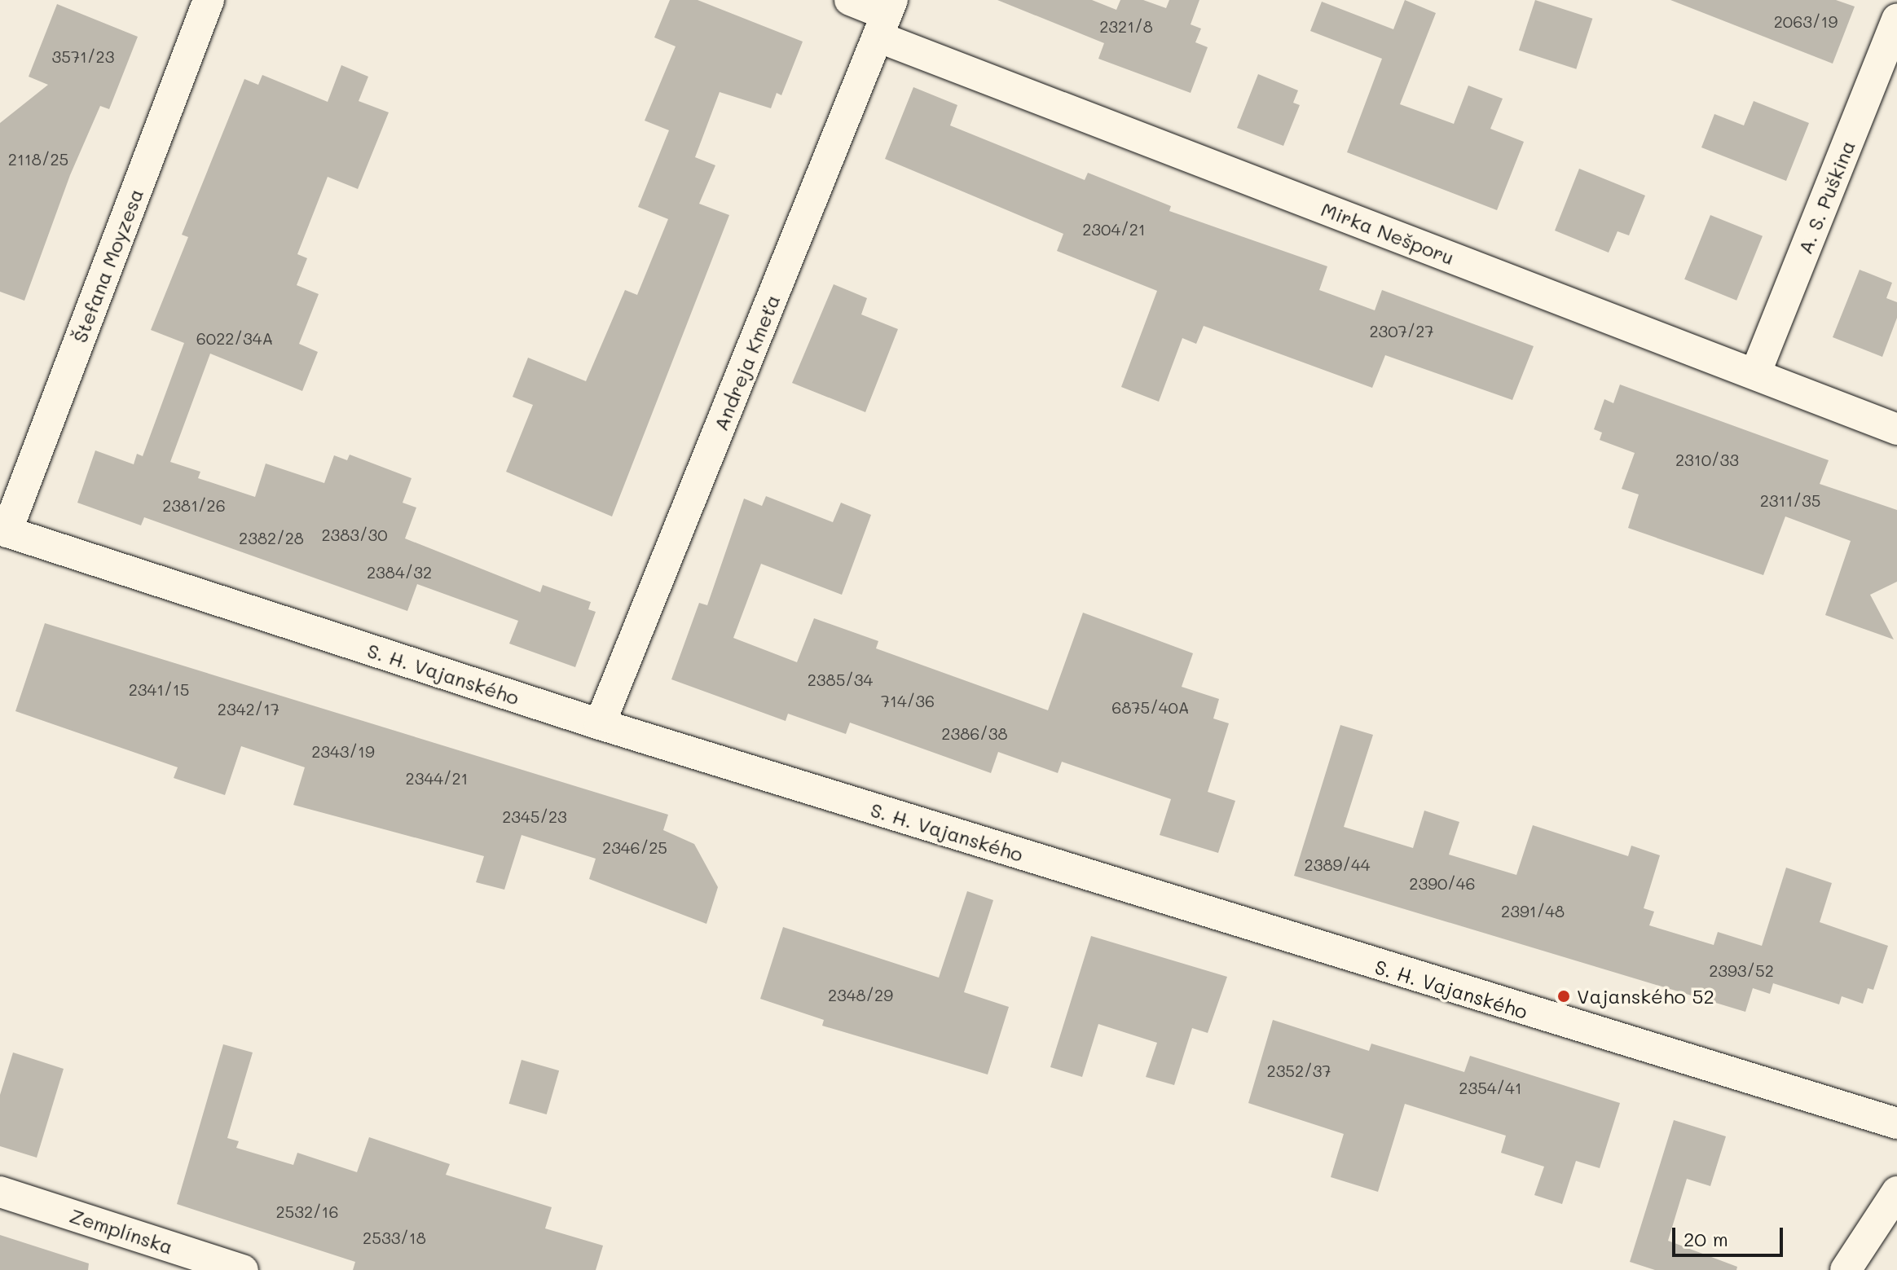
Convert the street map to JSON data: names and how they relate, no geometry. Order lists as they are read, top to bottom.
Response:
{
  "streets": {
    "street": [
      "A. S. Puškina",
      "Mirka Nešporu",
      "Štefana Moyzesa",
      "Andreja Kmeťa",
      "S. H. Vajanského",
      "Zemplínska"
    ]
  },
  "crossings": [
    ["A. S. Puškina", "Mirka Nešporu"],
    ["Mirka Nešporu", "Andreja Kmeťa"],
    ["Štefana Moyzesa", "S. H. Vajanského"],
    ["Andreja Kmeťa", "S. H. Vajanského"]
  ],
  "places": ["Vajanského 52"],
  "house_numbers": [
    "2063/19",
    "2321/8",
    "3571/23",
    "2118/25",
    "2304/21",
    "2307/27",
    "6022/34A",
    "2310/33",
    "2311/35",
    "2381/26",
    "2383/30",
    "2382/28",
    "2384/32",
    "2385/34",
    "2341/15",
    "714/36",
    "6875/40A",
    "2342/17",
    "2386/38",
    "2343/19",
    "2344/21",
    "2345/23",
    "2346/25",
    "2389/44",
    "2390/46",
    "2391/48",
    "2393/52",
    "2348/29",
    "2352/37",
    "2354/41",
    "2532/16",
    "2533/18"
  ],
  "scale_bar": "20 m"
}
